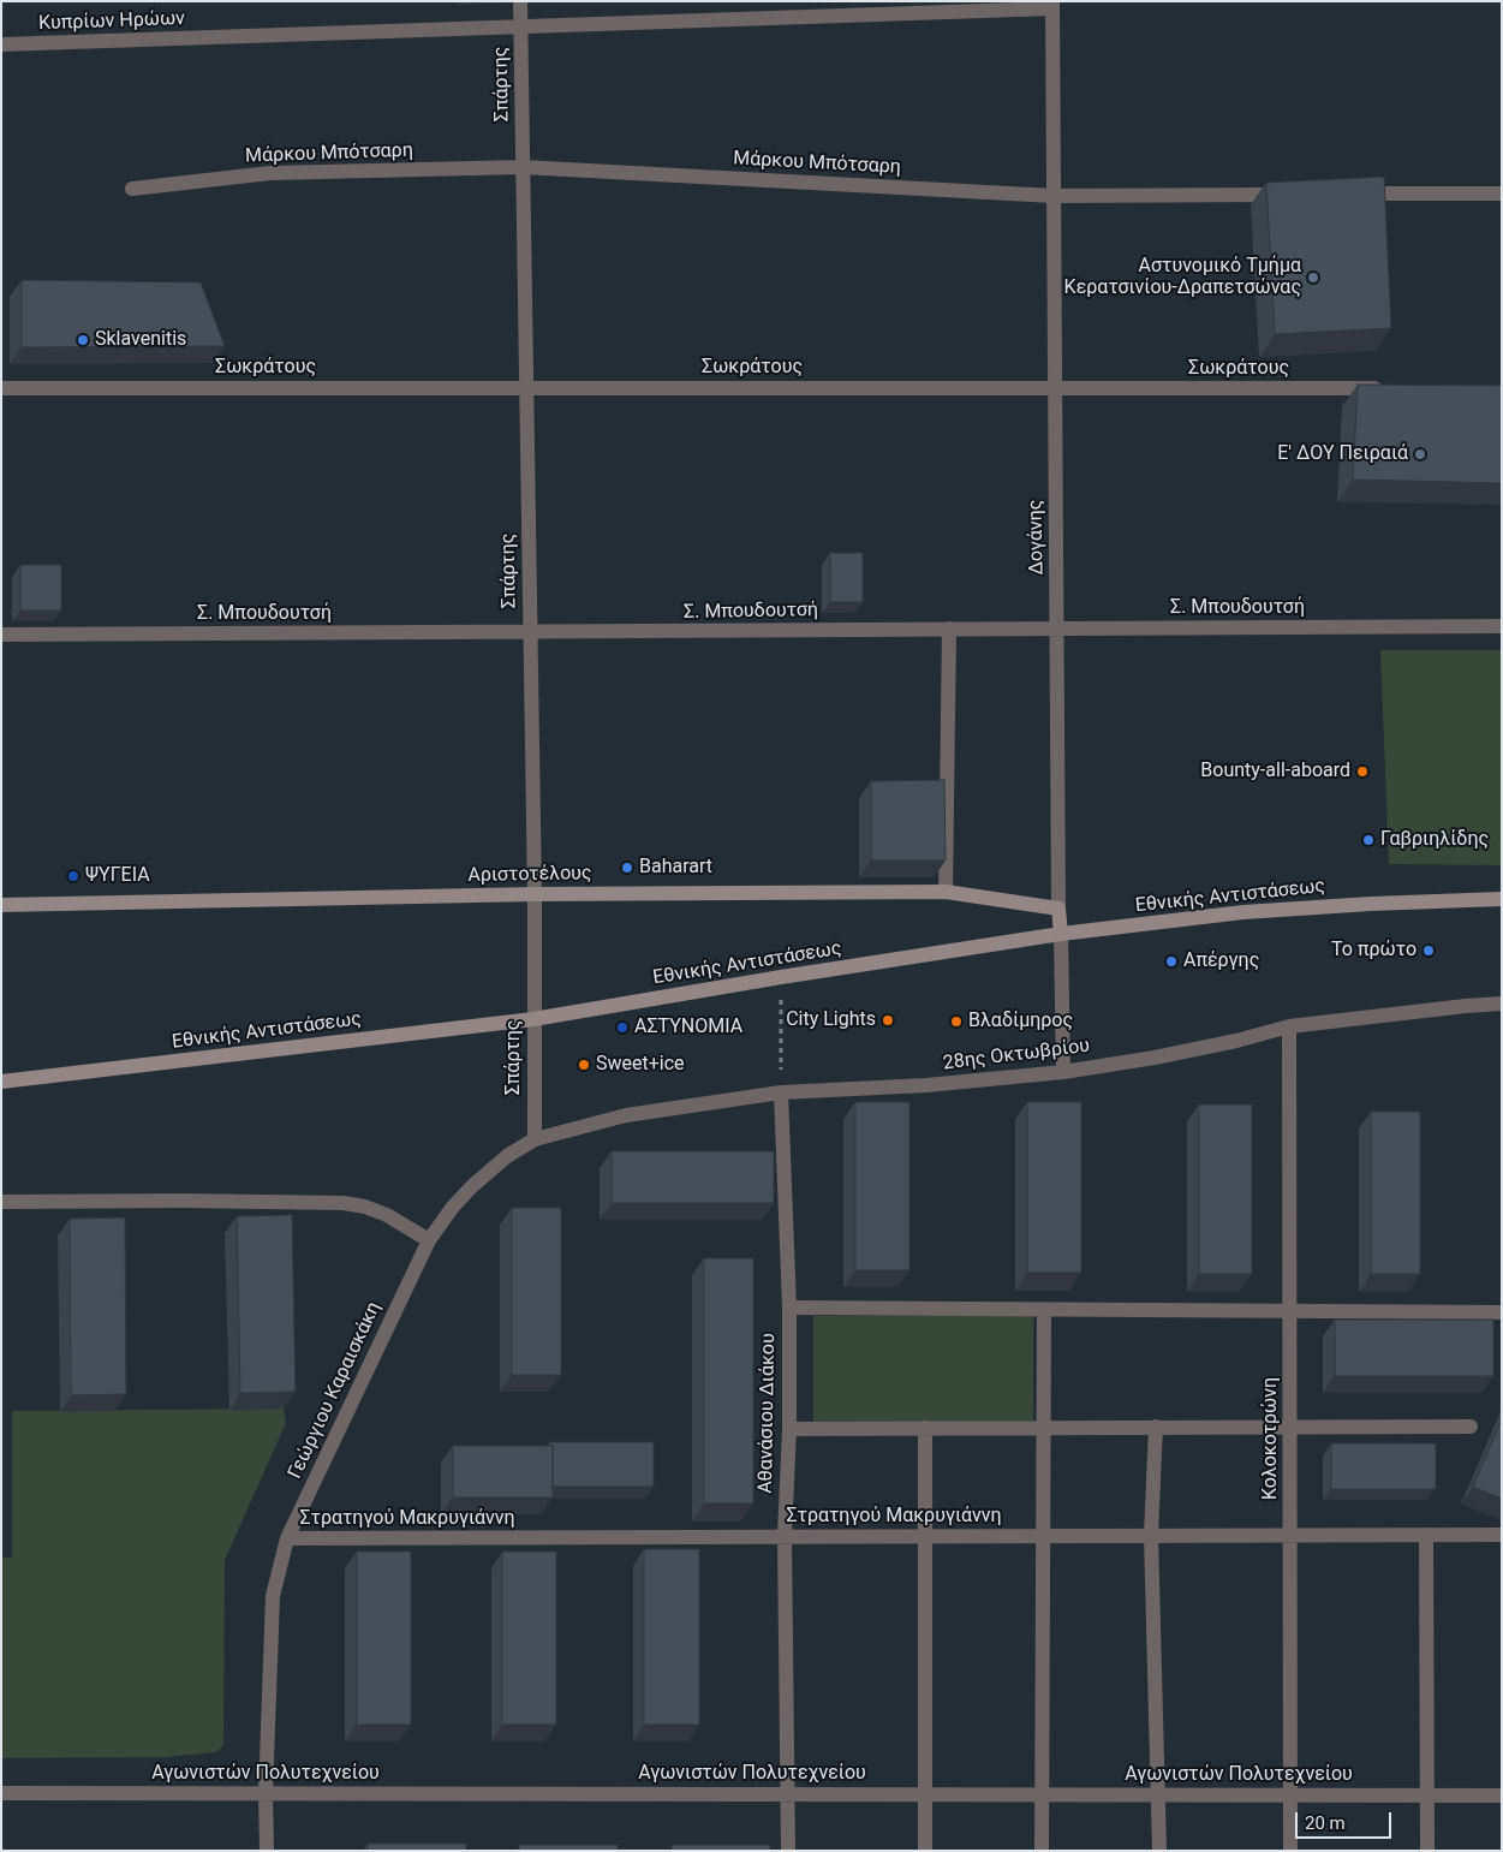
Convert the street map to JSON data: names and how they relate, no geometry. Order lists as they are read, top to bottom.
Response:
{
  "streets": {
    "street": [
      "Κυπρίων Ηρώων",
      "Σπάρτης",
      "Μάρκου Μπότσαρη",
      "Σωκράτους",
      "Δογάνης",
      "Σ. Μπουδουτσή",
      "Αριστοτέλους",
      "Εθνικής Αντιστάσεως",
      "28ης Οκτωβρίου",
      "Γεώργιου Καραισκάκη",
      "Αθανάσιου Διάκου",
      "Κολοκοτρώνη",
      "Στρατηγού Μακρυγιάννη",
      "Αγωνιστών Πολυτεχνείου"
    ]
  },
  "crossings": [
    ["Κυπρίων Ηρώων", "Σπάρτης"],
    ["Κυπρίων Ηρώων", "Δογάνης"],
    ["Σπάρτης", "Μάρκου Μπότσαρη"],
    ["Σπάρτης", "Σωκράτους"],
    ["Σπάρτης", "Σ. Μπουδουτσή"],
    ["Σπάρτης", "Αριστοτέλους"],
    ["Σπάρτης", "Εθνικής Αντιστάσεως"],
    ["Σπάρτης", "28ης Οκτωβρίου"],
    ["Σπάρτης", "Γεώργιου Καραισκάκη"],
    ["Μάρκου Μπότσαρη", "Δογάνης"],
    ["Σωκράτους", "Δογάνης"],
    ["Δογάνης", "Σ. Μπουδουτσή"],
    ["Δογάνης", "Αριστοτέλους"],
    ["Δογάνης", "Εθνικής Αντιστάσεως"],
    ["Δογάνης", "28ης Οκτωβρίου"],
    ["28ης Οκτωβρίου", "Γεώργιου Καραισκάκη"],
    ["28ης Οκτωβρίου", "Αθανάσιου Διάκου"],
    ["28ης Οκτωβρίου", "Κολοκοτρώνη"],
    ["Γεώργιου Καραισκάκη", "Στρατηγού Μακρυγιάννη"],
    ["Γεώργιου Καραισκάκη", "Αγωνιστών Πολυτεχνείου"],
    ["Αθανάσιου Διάκου", "Στρατηγού Μακρυγιάννη"],
    ["Αθανάσιου Διάκου", "Αγωνιστών Πολυτεχνείου"],
    ["Κολοκοτρώνη", "Στρατηγού Μακρυγιάννη"],
    ["Κολοκοτρώνη", "Αγωνιστών Πολυτεχνείου"]
  ],
  "places": [
    "Αστυνομικό Τμήμα Κερατσινίου-Δραπετσώνας",
    "Sklavenitis",
    "Ε' ΔΟΥ Πειραιά",
    "Bounty-all-aboard",
    "Γαβριηλίδης",
    "Baharart",
    "ΨΥΓΕΙΑ",
    "Το πρώτο",
    "Απέργης",
    "City Lights",
    "Βλαδίμηρος",
    "ΑΣΤΥΝΟΜΙΑ",
    "Sweet+ice"
  ],
  "scale_bar": "20 m"
}
